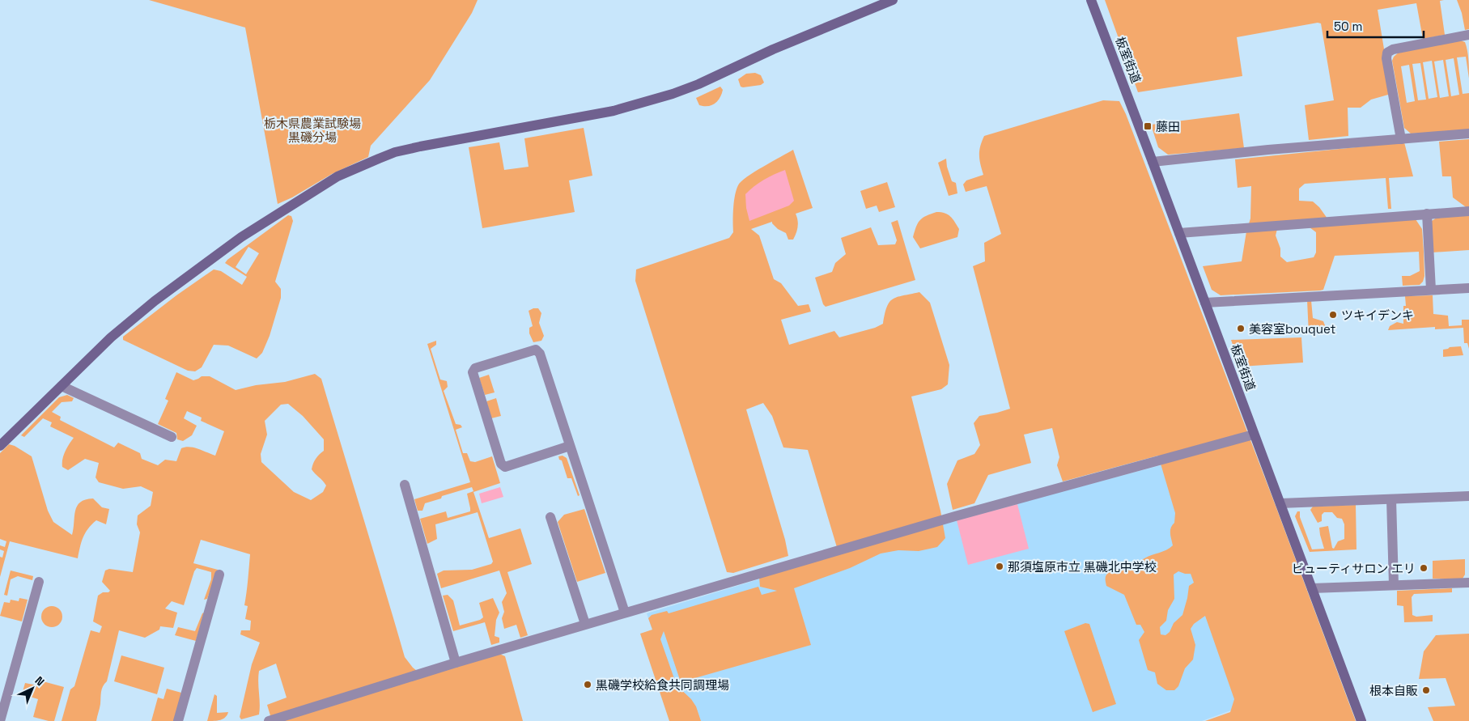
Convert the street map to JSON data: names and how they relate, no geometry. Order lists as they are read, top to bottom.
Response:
{
  "streets": {
    "street": ["板室街道"]
  },
  "parks": ["栃木県農業試験場 黒磯分場"],
  "places": {
    "transit": ["藤田"],
    "other": [
      "ツキイデンキ",
      "美容室bouquet",
      "那須塩原市立 黒磯北中学校",
      "ビューティサロン エリ",
      "黒磯学校給食共同調理場",
      "根本自販"
    ]
  },
  "scale_bar": "50 m",
  "north": "top right"
}
